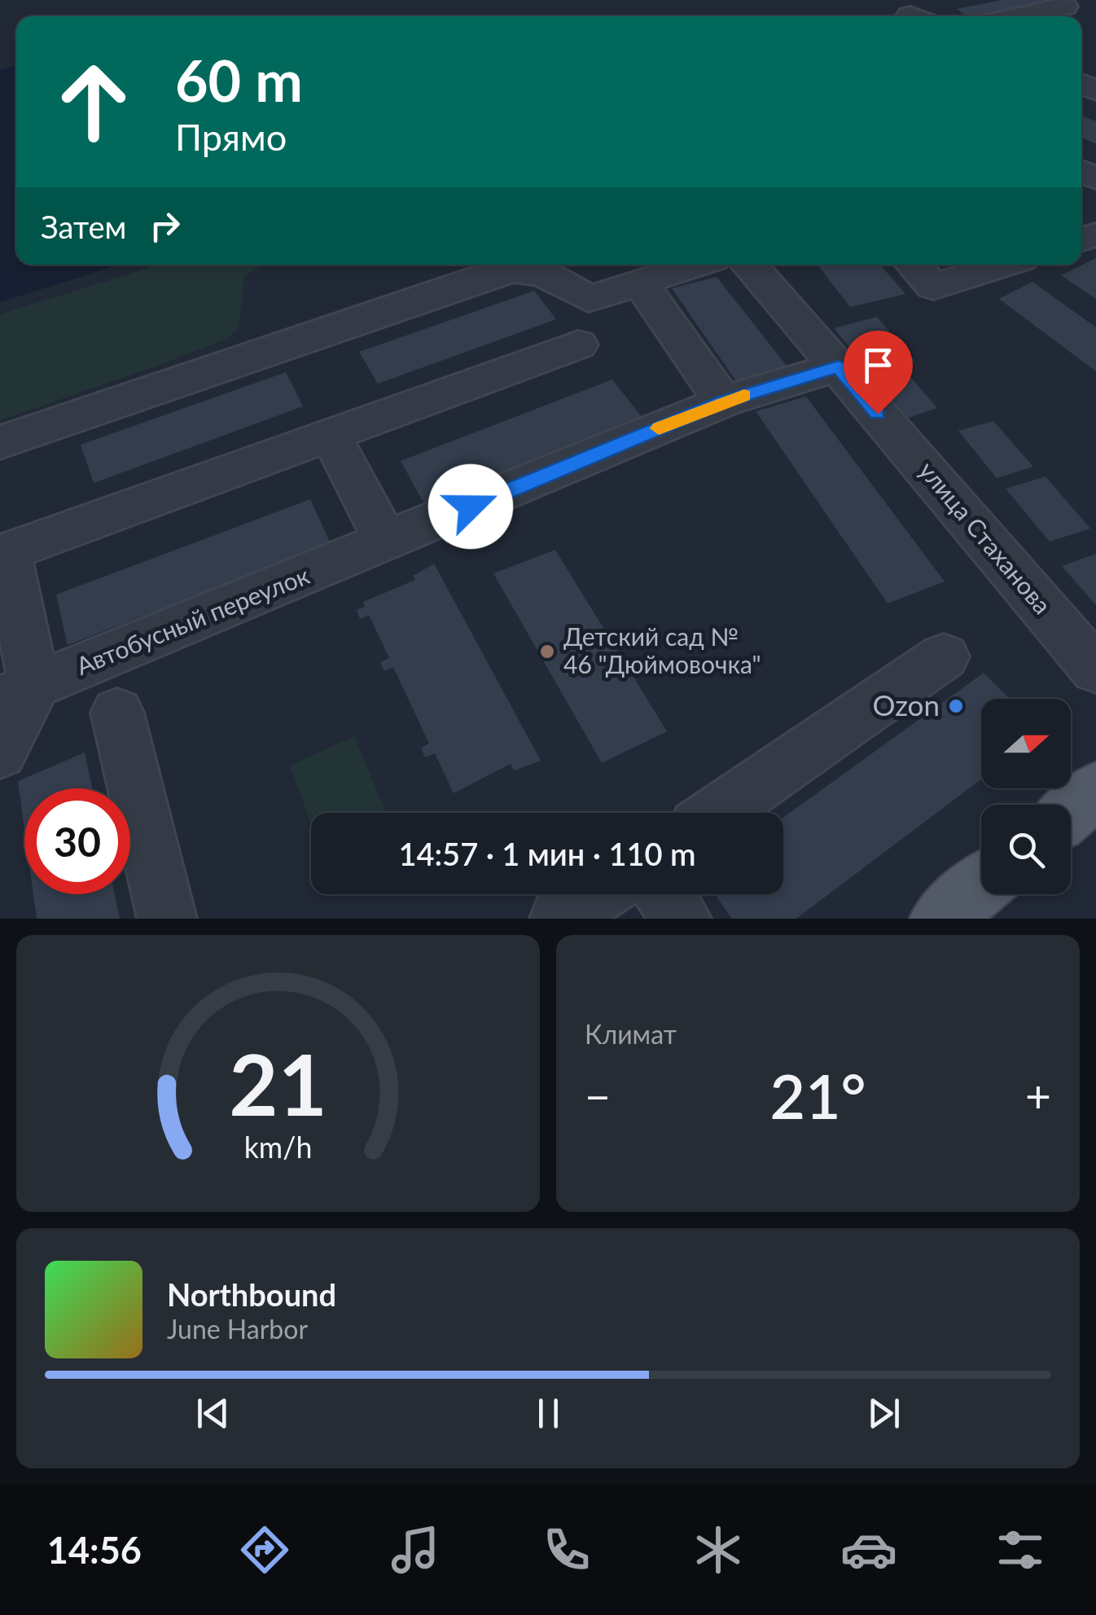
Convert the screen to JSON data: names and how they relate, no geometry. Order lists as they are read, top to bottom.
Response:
{
  "streets": {
    "street": ["улица Стаханова", "Автобусный переулок"]
  },
  "crossings": [
    ["улица Стаханова", "Автобусный переулок"]
  ],
  "places": ["Детский сад № 46 \"Дюймовочка\"", "Ozon"],
  "north": "right",
  "page": {
    "turn": ["60 m", "Прямо"],
    "then": "Затем",
    "limit": "30",
    "trip": "14:57 · 1 мин · 110 m",
    "tile": "Климат",
    "heat": ["−", "21°", "+"],
    "song": ["Northbound", "June Harbor"],
    "tabs": "14:56",
    "gauge": ["21", "km/h"]
  }
}
